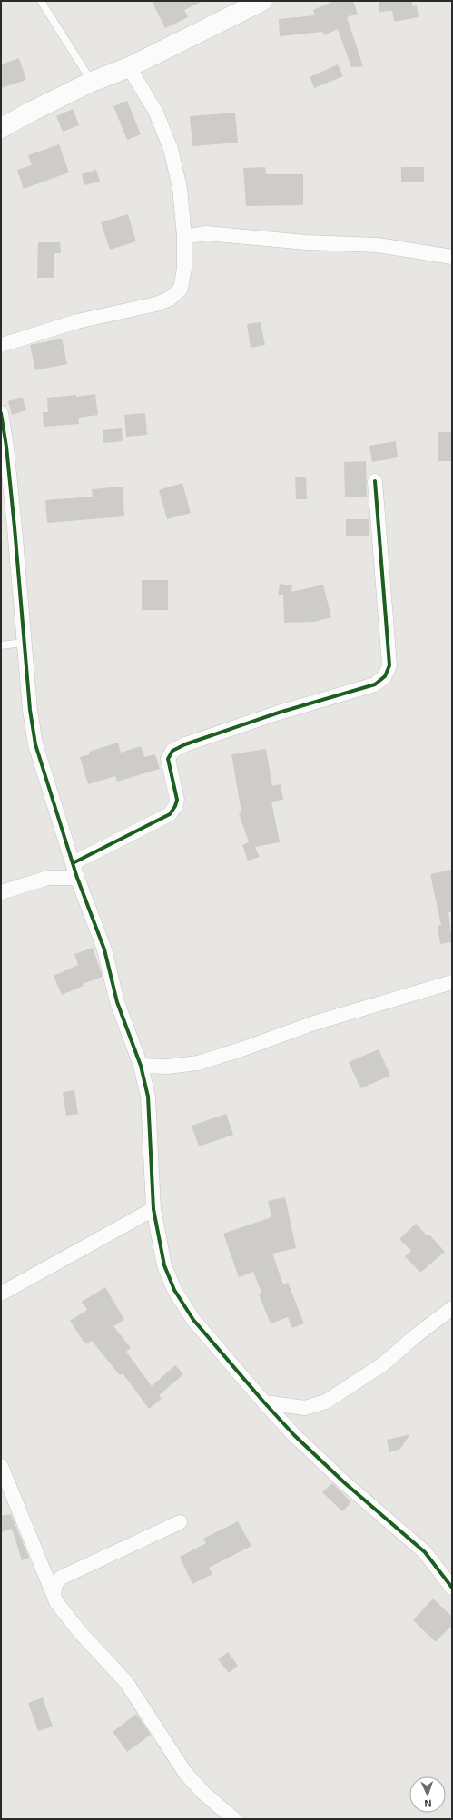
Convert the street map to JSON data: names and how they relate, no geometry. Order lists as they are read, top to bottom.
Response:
{
  "north": "bottom"
}
